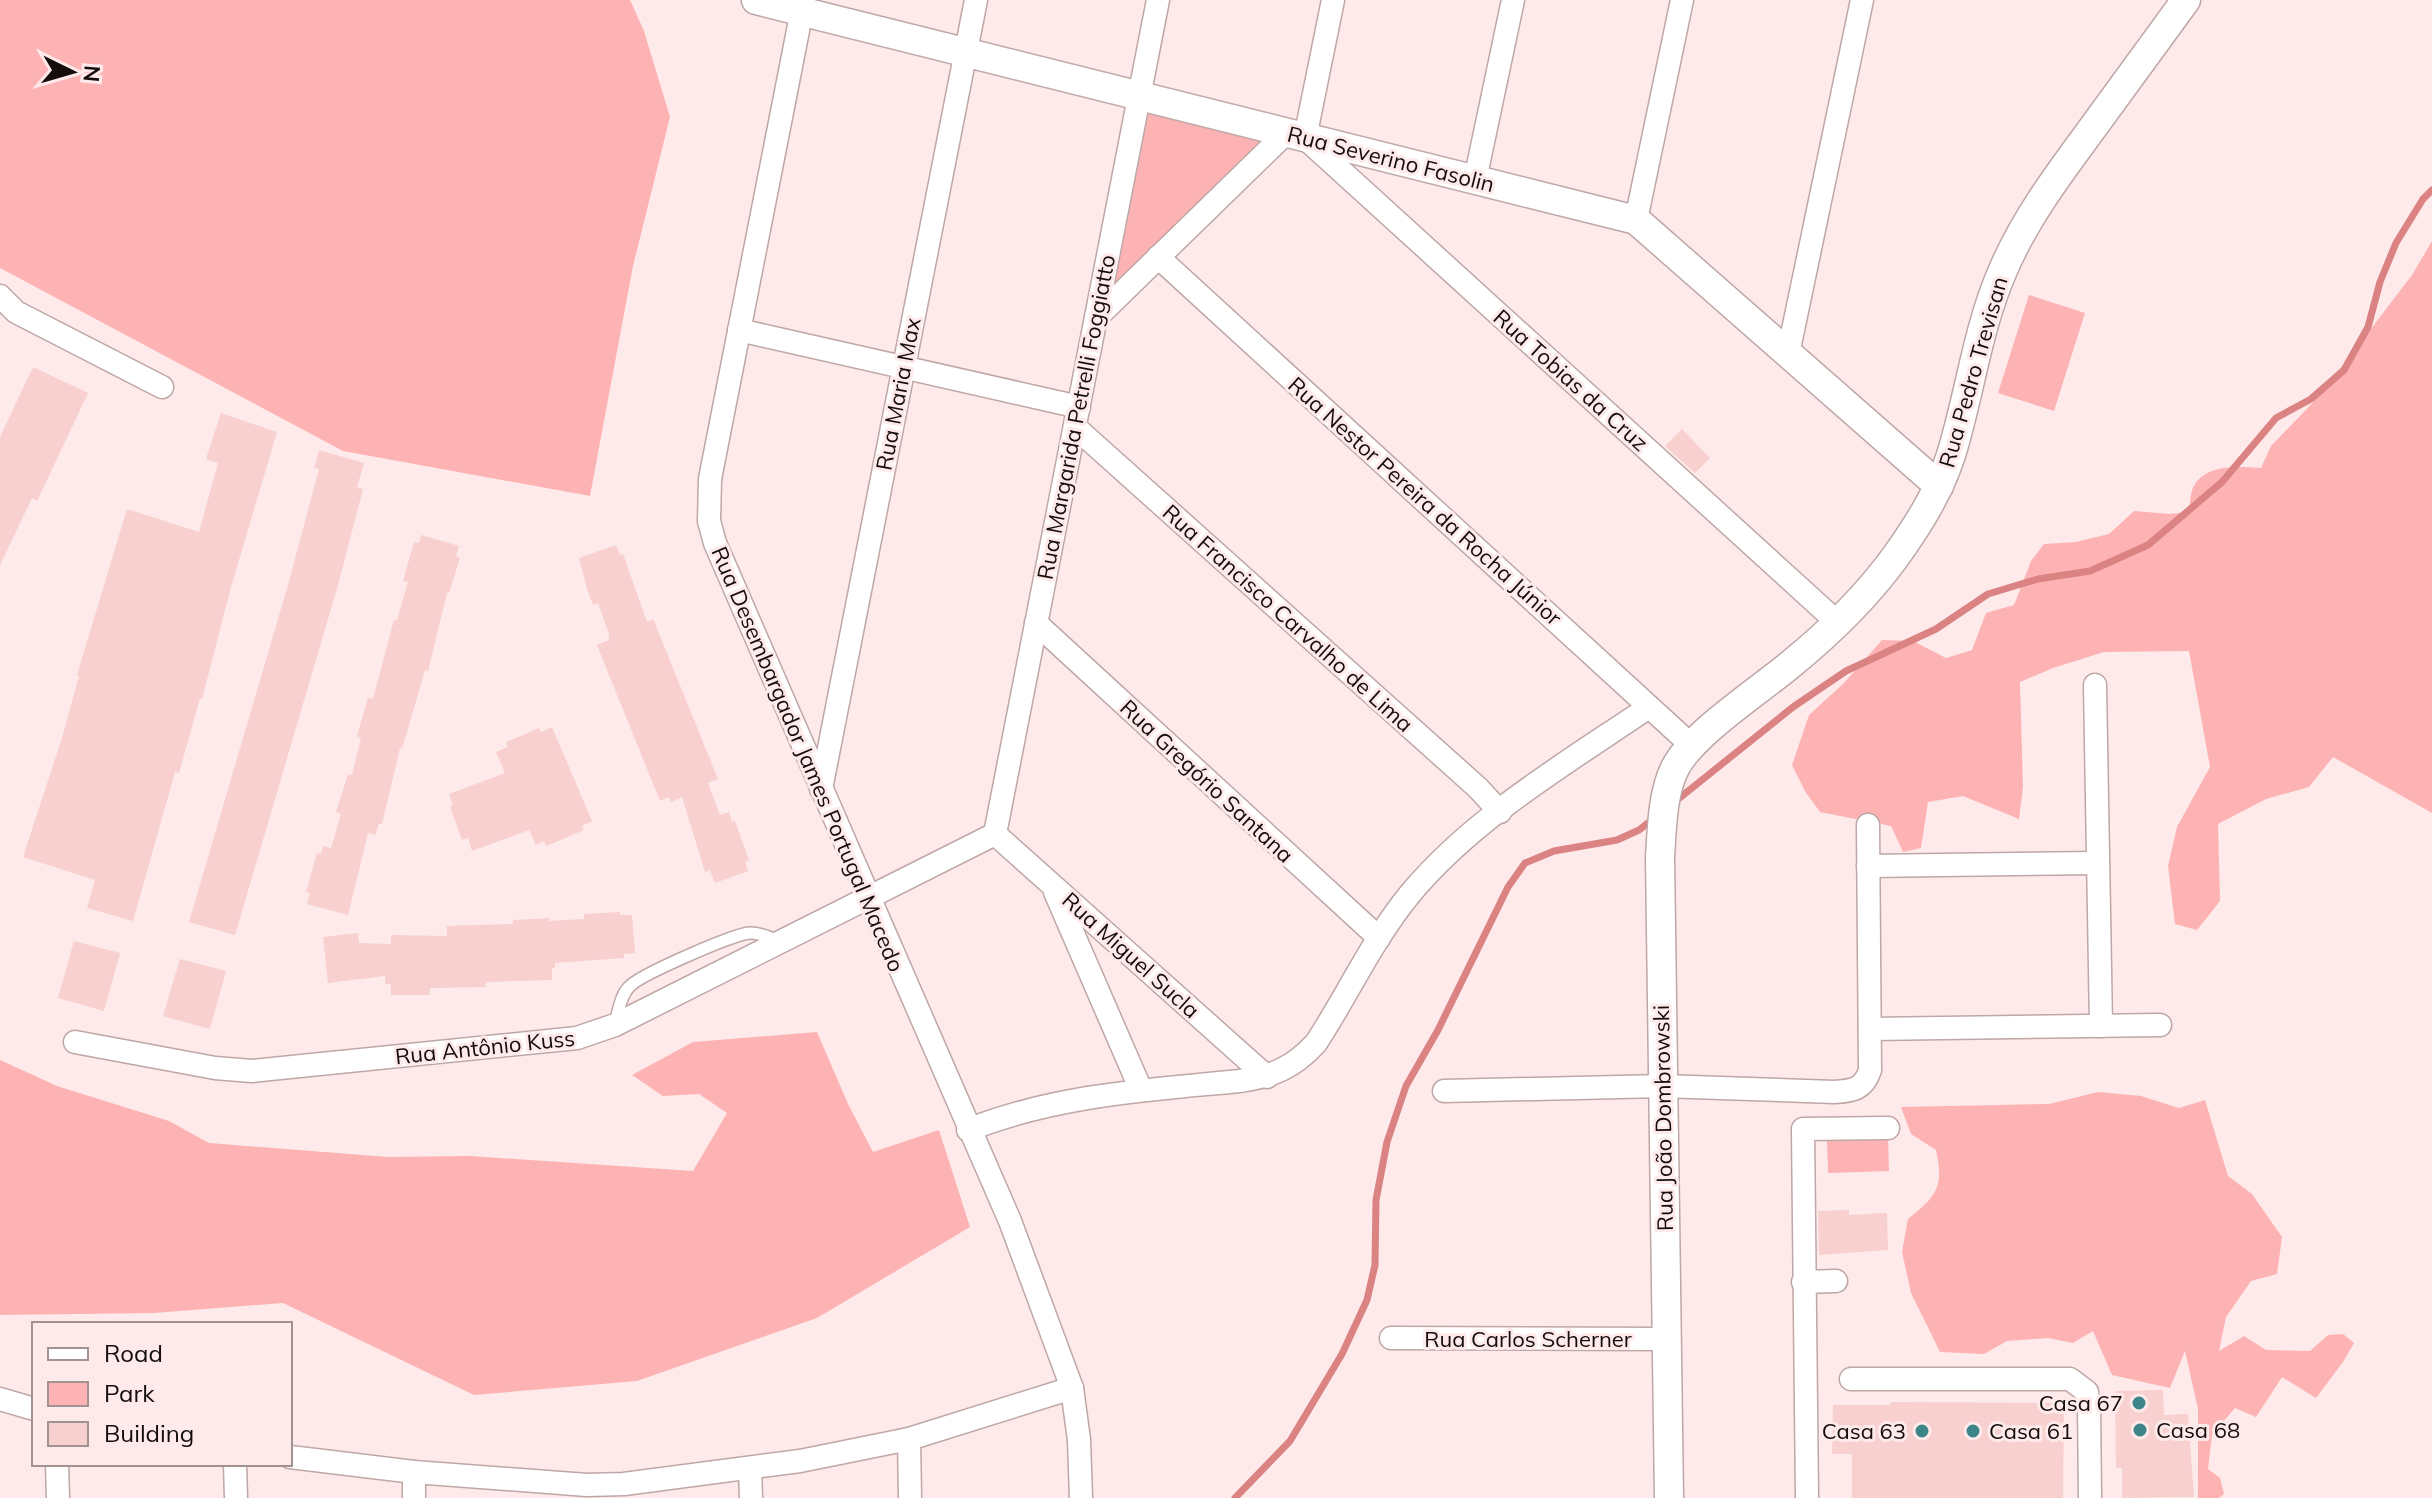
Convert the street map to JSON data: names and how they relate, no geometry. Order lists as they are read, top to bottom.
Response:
{
  "streets": {
    "street": [
      "Rua Severino Fasolin",
      "Rua Pedro Trevisan",
      "Rua Tobias da Cruz",
      "Rua Maria Max",
      "Rua Margarida Petrelli Foggiatto",
      "Rua Nestor Pereira da Rocha Júnior",
      "Rua Francisco Carvalho de Lima",
      "Rua Desembargador James Portugal Macedo",
      "Rua Gregório Santana",
      "Rua Miguel Sucla",
      "Rua Antônio Kuss",
      "Rua João Dombrowski",
      "Rua Carlos Scherner"
    ]
  },
  "crossings": [
    ["Rua Severino Fasolin", "Rua Pedro Trevisan"],
    ["Rua Severino Fasolin", "Rua Tobias da Cruz"],
    ["Rua Severino Fasolin", "Rua Maria Max"],
    ["Rua Severino Fasolin", "Rua Margarida Petrelli Foggiatto"],
    ["Rua Severino Fasolin", "Rua Desembargador James Portugal Macedo"],
    ["Rua Pedro Trevisan", "Rua Tobias da Cruz"],
    ["Rua Pedro Trevisan", "Rua Nestor Pereira da Rocha Júnior"],
    ["Rua Pedro Trevisan", "Rua João Dombrowski"],
    ["Rua Maria Max", "Rua Francisco Carvalho de Lima"],
    ["Rua Maria Max", "Rua Desembargador James Portugal Macedo"],
    ["Rua Margarida Petrelli Foggiatto", "Rua Francisco Carvalho de Lima"],
    ["Rua Margarida Petrelli Foggiatto", "Rua Gregório Santana"],
    ["Rua Margarida Petrelli Foggiatto", "Rua Miguel Sucla"],
    ["Rua Margarida Petrelli Foggiatto", "Rua Antônio Kuss"],
    ["Rua Nestor Pereira da Rocha Júnior", "Rua João Dombrowski"],
    ["Rua Francisco Carvalho de Lima", "Rua Desembargador James Portugal Macedo"],
    ["Rua Desembargador James Portugal Macedo", "Rua Antônio Kuss"],
    ["Rua Miguel Sucla", "Rua Antônio Kuss"],
    ["Rua João Dombrowski", "Rua Carlos Scherner"]
  ],
  "places": [
    "Casa 67",
    "Casa 68",
    "Casa 63",
    "Casa 61"
  ],
  "legend": ["Road", "Park", "Building"],
  "north": "right"
}
